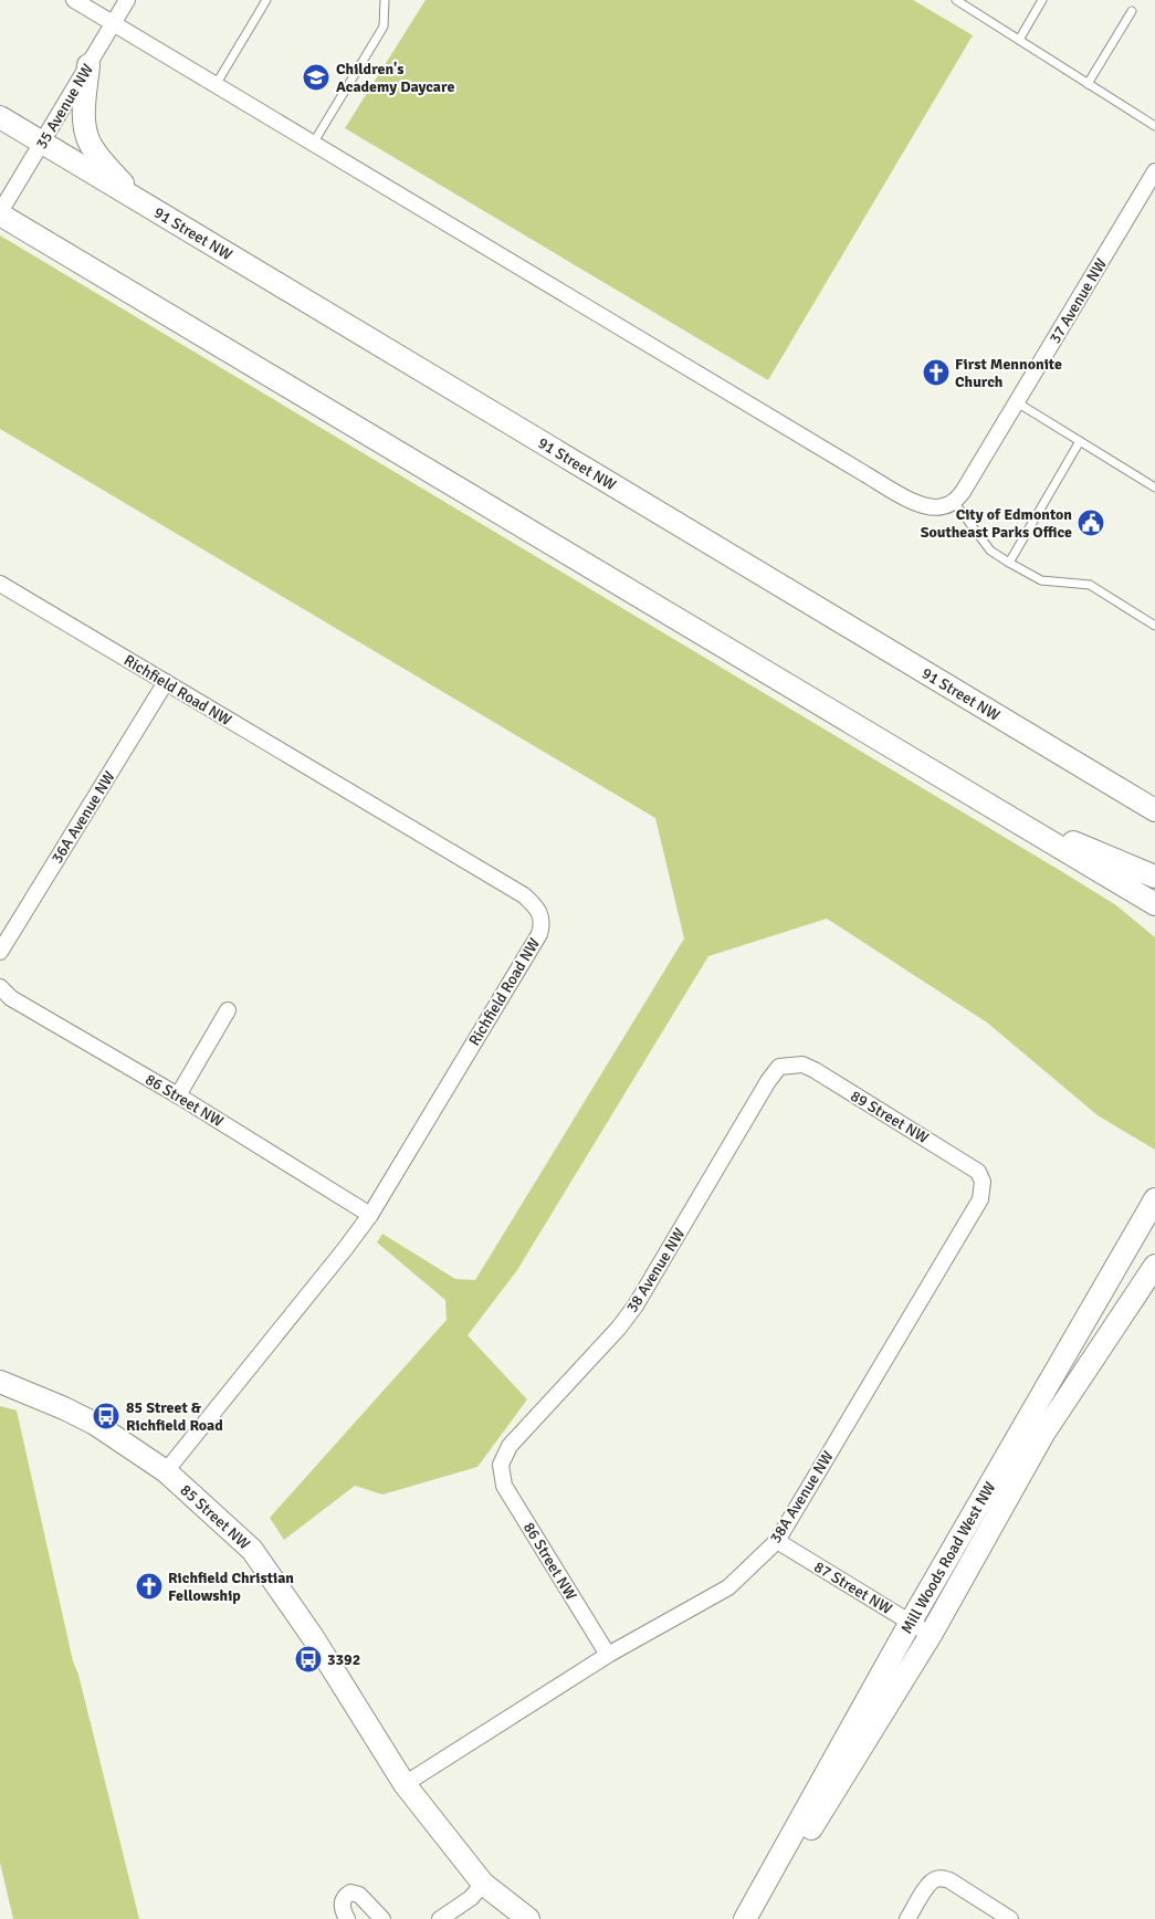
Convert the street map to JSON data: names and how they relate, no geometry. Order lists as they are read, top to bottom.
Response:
{
  "streets": {
    "main road": ["91 Street NW", "85 Street NW", "Mill Woods Road West NW"],
    "street": [
      "35 Avenue NW",
      "37 Avenue NW",
      "Richfield Road NW",
      "36A Avenue NW",
      "86 Street NW",
      "89 Street NW",
      "38 Avenue NW",
      "38A Avenue NW",
      "87 Street NW"
    ]
  },
  "crossings": [
    ["35 Avenue NW", "91 Street NW"],
    ["Richfield Road NW", "36A Avenue NW"],
    ["Richfield Road NW", "86 Street NW"],
    ["Richfield Road NW", "85 Street NW"],
    ["86 Street NW", "38 Avenue NW"],
    ["86 Street NW", "38A Avenue NW"],
    ["89 Street NW", "38 Avenue NW"],
    ["89 Street NW", "38A Avenue NW"],
    ["38A Avenue NW", "85 Street NW"],
    ["38A Avenue NW", "87 Street NW"],
    ["Mill Woods Road West NW", "87 Street NW"]
  ],
  "places": {
    "school or university": ["Children's Academy Daycare"],
    "church": ["First Mennonite Church", "Richfield Christian Fellowship"],
    "public building": ["City of Edmonton Southeast Parks Office"],
    "bus stop": ["85 Street & Richfield Road", "3392"]
  }
}
